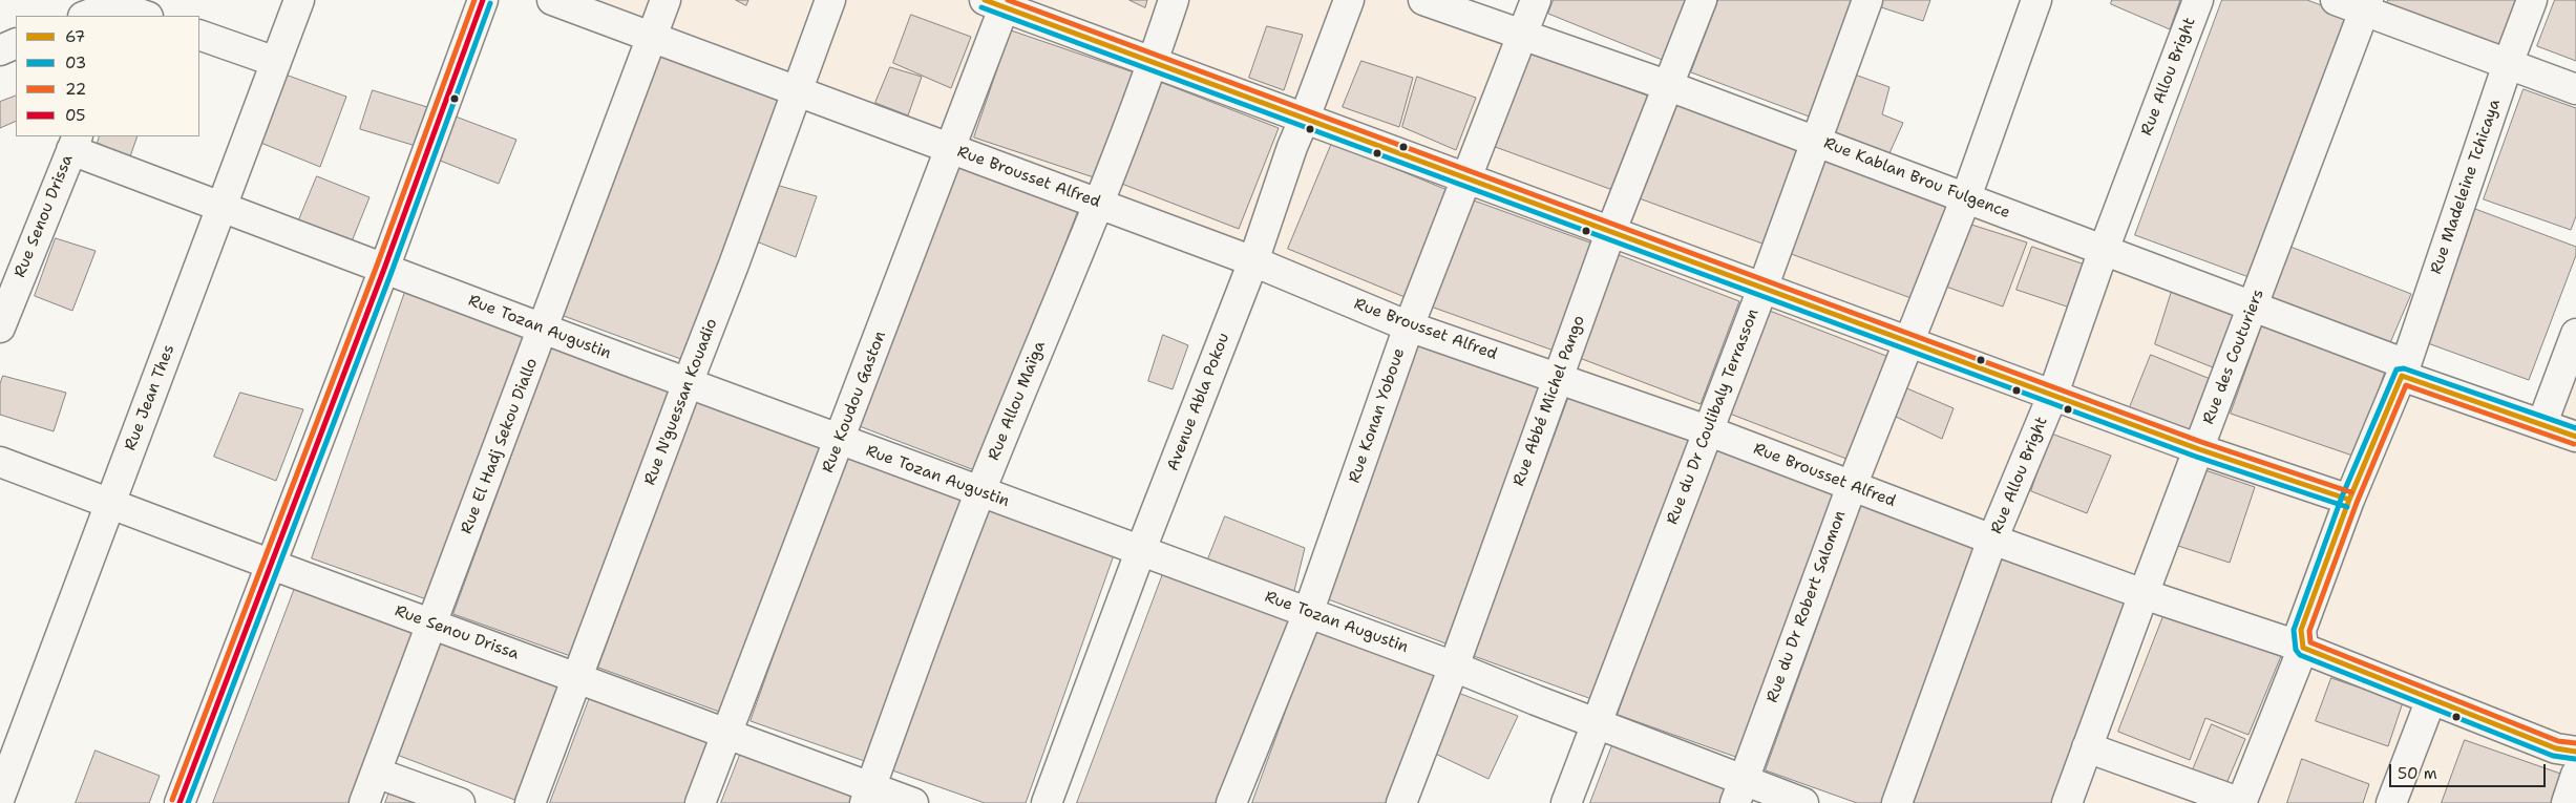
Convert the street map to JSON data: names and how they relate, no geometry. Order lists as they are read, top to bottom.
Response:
{
  "streets": {
    "street": [
      "Rue Allou Bright",
      "Rue Brousset Alfred",
      "Rue Kablan Brou Fulgence",
      "Rue Madeleine Tchicaya",
      "Rue Senou Drissa",
      "Rue Tozan Augustin",
      "Rue des Couturiers",
      "Rue Jean Thes",
      "Rue Allou Maïga",
      "Rue Abbé Michel Pango",
      "Rue N'guessan Kouadio",
      "Rue Koudou Gaston",
      "Avenue Abla Pokou",
      "Rue Konan Yoboue",
      "Rue du Dr Coulibaly Terrasson",
      "Rue El Hadj Sekou Diallo",
      "Rue du Dr Robert Salomon"
    ]
  },
  "crossings": [
    ["Rue Allou Bright", "Rue Brousset Alfred"],
    ["Rue Allou Bright", "Rue Kablan Brou Fulgence"],
    ["Rue Brousset Alfred", "Rue Madeleine Tchicaya"],
    ["Rue Brousset Alfred", "Rue des Couturiers"],
    ["Rue Brousset Alfred", "Rue Allou Maïga"],
    ["Rue Brousset Alfred", "Rue Abbé Michel Pango"],
    ["Rue Brousset Alfred", "Rue N'guessan Kouadio"],
    ["Rue Brousset Alfred", "Rue Koudou Gaston"],
    ["Rue Brousset Alfred", "Avenue Abla Pokou"],
    ["Rue Brousset Alfred", "Rue Konan Yoboue"],
    ["Rue Brousset Alfred", "Rue du Dr Coulibaly Terrasson"],
    ["Rue Brousset Alfred", "Rue El Hadj Sekou Diallo"],
    ["Rue Brousset Alfred", "Rue du Dr Robert Salomon"],
    ["Rue Kablan Brou Fulgence", "Rue Madeleine Tchicaya"],
    ["Rue Kablan Brou Fulgence", "Rue des Couturiers"],
    ["Rue Kablan Brou Fulgence", "Rue Abbé Michel Pango"],
    ["Rue Kablan Brou Fulgence", "Rue Konan Yoboue"],
    ["Rue Kablan Brou Fulgence", "Rue du Dr Coulibaly Terrasson"],
    ["Rue Kablan Brou Fulgence", "Rue du Dr Robert Salomon"],
    ["Rue Senou Drissa", "Rue Tozan Augustin"],
    ["Rue Senou Drissa", "Rue Jean Thes"],
    ["Rue Senou Drissa", "Rue Allou Maïga"],
    ["Rue Senou Drissa", "Rue N'guessan Kouadio"],
    ["Rue Senou Drissa", "Rue Koudou Gaston"],
    ["Rue Senou Drissa", "Rue El Hadj Sekou Diallo"],
    ["Rue Tozan Augustin", "Rue Jean Thes"],
    ["Rue Tozan Augustin", "Rue Allou Maïga"],
    ["Rue Tozan Augustin", "Rue Abbé Michel Pango"],
    ["Rue Tozan Augustin", "Rue N'guessan Kouadio"],
    ["Rue Tozan Augustin", "Rue Koudou Gaston"],
    ["Rue Tozan Augustin", "Avenue Abla Pokou"],
    ["Rue Tozan Augustin", "Rue Konan Yoboue"],
    ["Rue Tozan Augustin", "Rue du Dr Coulibaly Terrasson"],
    ["Rue Tozan Augustin", "Rue El Hadj Sekou Diallo"],
    ["Rue Tozan Augustin", "Rue du Dr Robert Salomon"]
  ],
  "lines": [
    "transit line 67",
    "transit line 22",
    "transit line 05",
    "transit line 03"
  ],
  "legend": [
    "67",
    "03",
    "22",
    "05"
  ],
  "scale_bar": "50 m"
}
